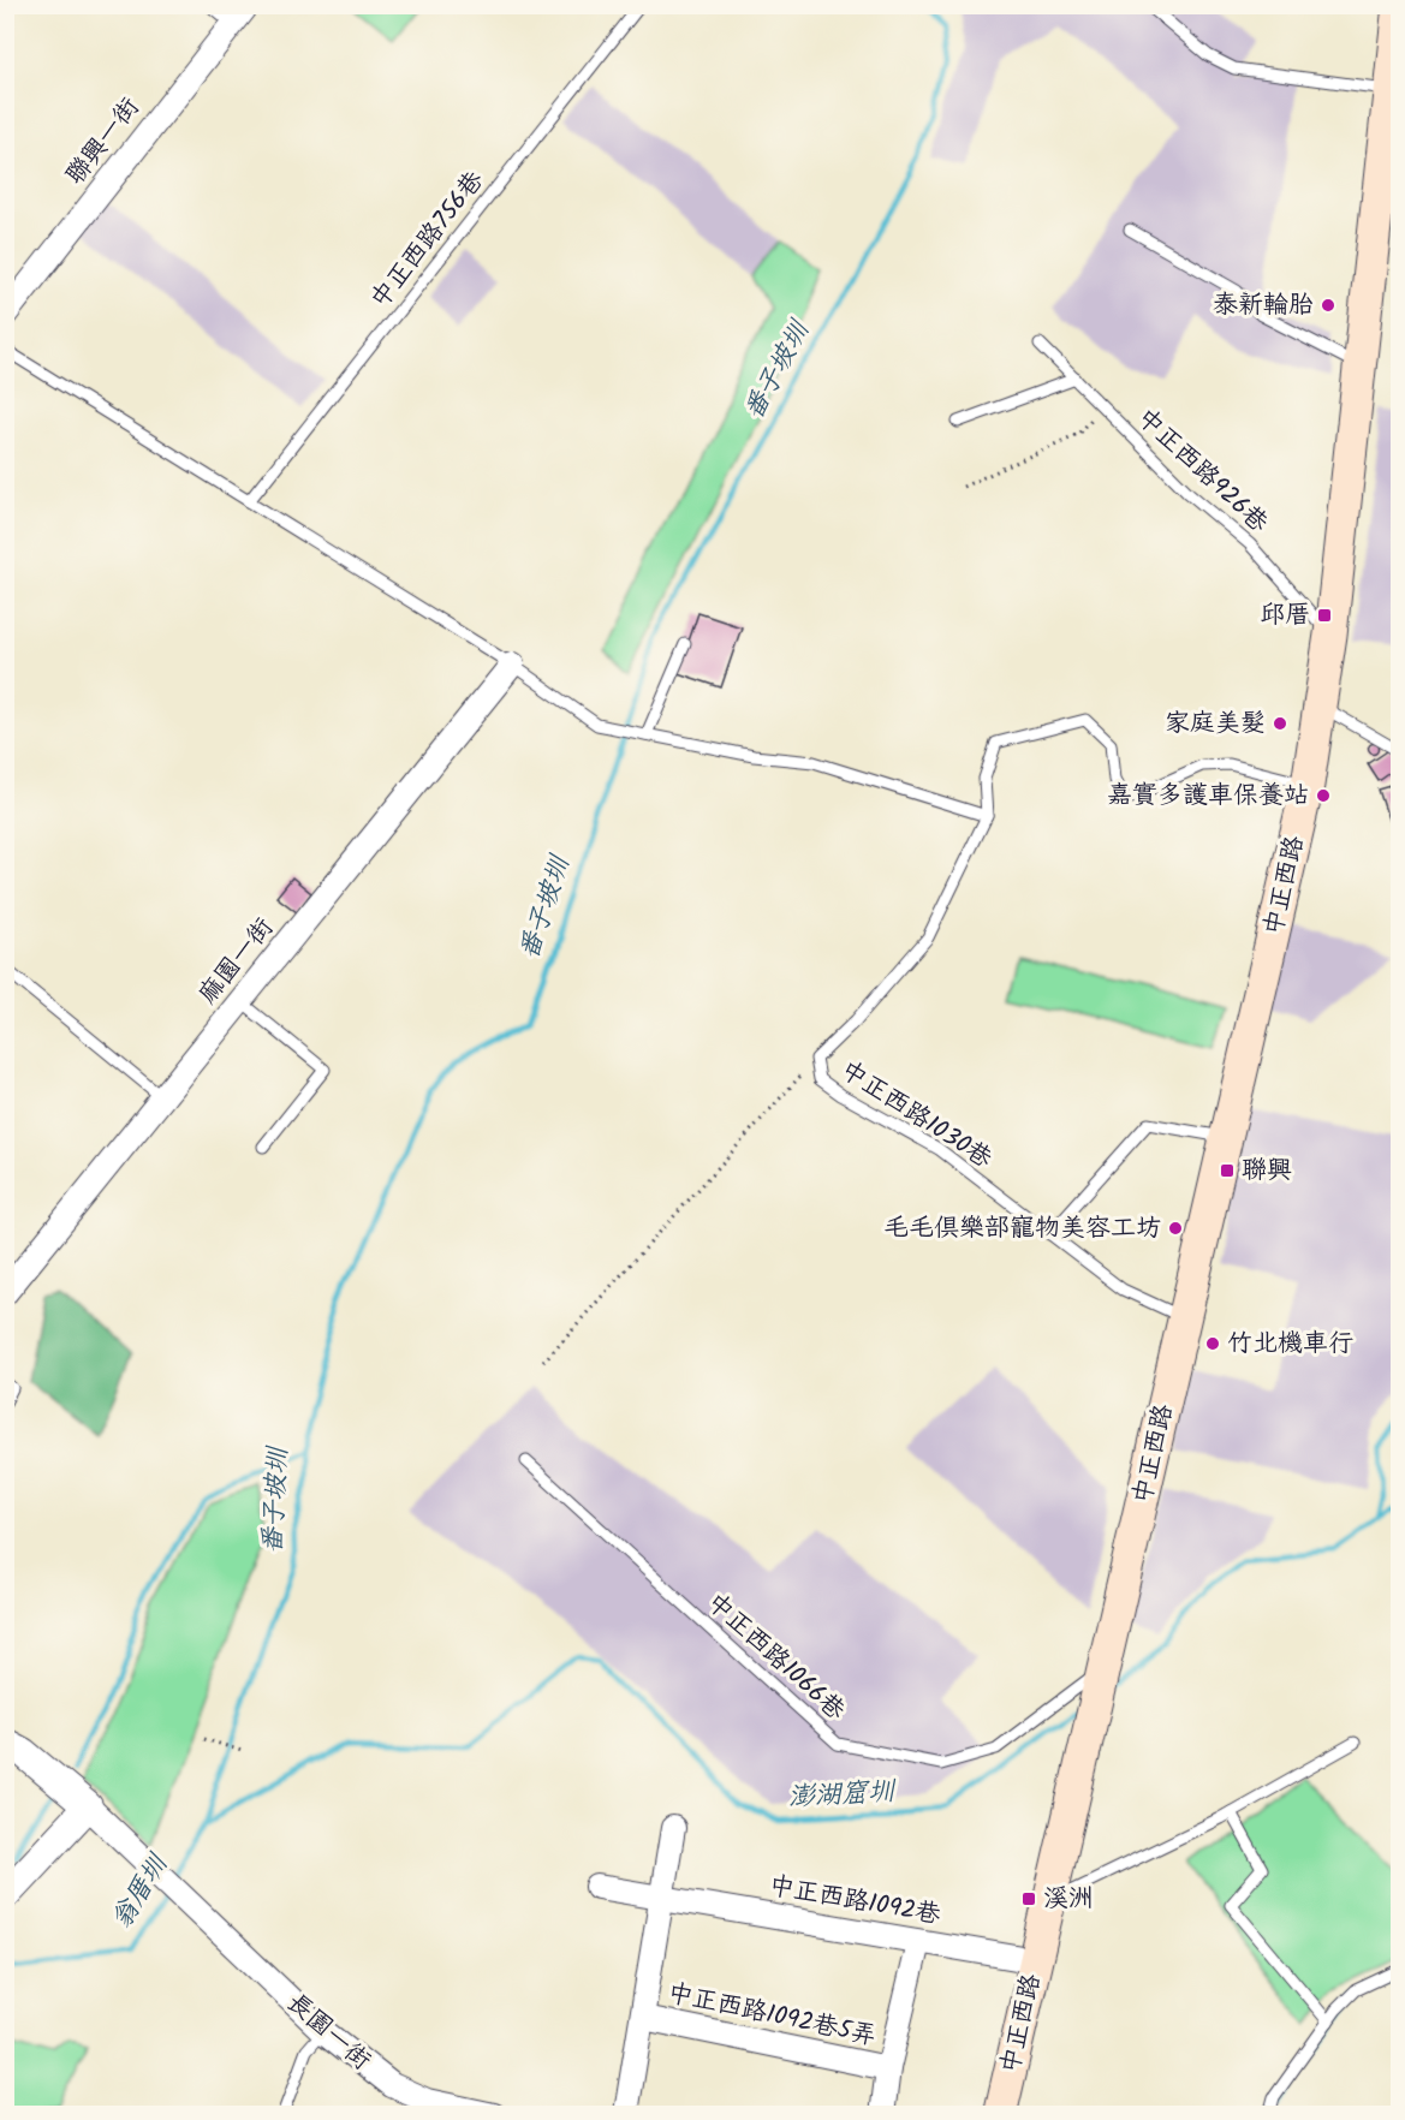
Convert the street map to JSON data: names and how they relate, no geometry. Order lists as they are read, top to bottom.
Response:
{
  "streets": {
    "main road": ["中正西路"],
    "street": [
      "聯興一街",
      "麻園一街",
      "中正西路1092巷",
      "中正西路1092巷5弄",
      "長園一街"
    ],
    "lane": [
      "中正西路756巷",
      "中正西路926巷",
      "中正西路1030巷",
      "中正西路1066巷"
    ]
  },
  "crossings": [
    ["中正西路926巷", "中正西路"],
    ["中正西路", "中正西路1030巷"],
    ["中正西路", "中正西路1066巷"],
    ["中正西路", "中正西路1092巷"],
    ["中正西路1092巷", "中正西路1092巷5弄"]
  ],
  "water": ["番子坡圳", "澎湖窟圳", "翁厝圳"],
  "places": {
    "other": [
      "泰新輪胎",
      "家庭美髮",
      "嘉實多護車保養站",
      "毛毛俱樂部寵物美容工坊",
      "竹北機車行"
    ],
    "transit": ["邱厝", "聯興", "溪洲"]
  }
}
